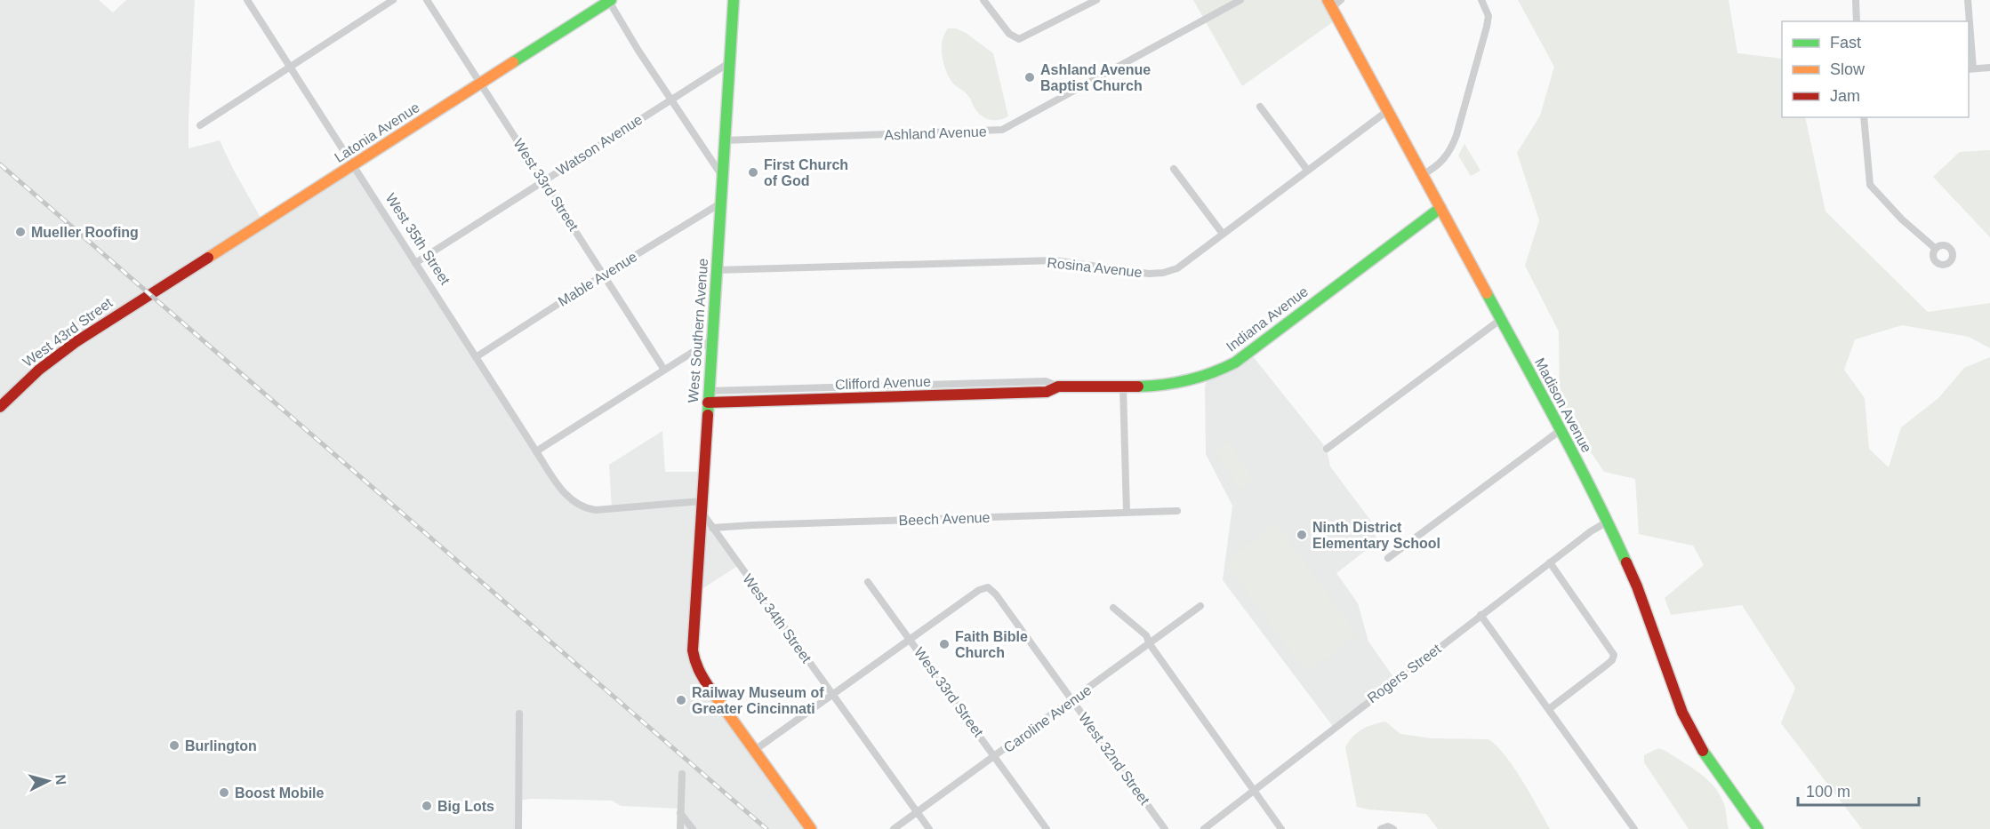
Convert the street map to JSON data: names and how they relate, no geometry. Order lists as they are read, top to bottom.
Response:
{
  "streets": {
    "street": [
      "Latonia Avenue",
      "Ashland Avenue",
      "Watson Avenue",
      "West 33rd Street",
      "West 35th Street",
      "Rosina Avenue",
      "Mable Avenue",
      "Indiana Avenue",
      "West Southern Avenue",
      "West 43rd Street",
      "Clifford Avenue",
      "Madison Avenue",
      "Beech Avenue",
      "West 34th Street",
      "Rogers Street",
      "Caroline Avenue",
      "West 32nd Street"
    ]
  },
  "crossings": [
    ["Latonia Avenue", "West 33rd Street"],
    ["Latonia Avenue", "West 35th Street"],
    ["Latonia Avenue", "West 43rd Street"],
    ["Ashland Avenue", "West Southern Avenue"],
    ["Watson Avenue", "West 33rd Street"],
    ["Watson Avenue", "West 35th Street"],
    ["Watson Avenue", "West Southern Avenue"],
    ["West 33rd Street", "Mable Avenue"],
    ["West 33rd Street", "Caroline Avenue"],
    ["West 33rd Street", "West 32nd Street"],
    ["West 35th Street", "Mable Avenue"],
    ["West 35th Street", "West Southern Avenue"],
    ["West 35th Street", "West 34th Street"],
    ["Rosina Avenue", "West Southern Avenue"],
    ["Rosina Avenue", "Madison Avenue"],
    ["Mable Avenue", "West Southern Avenue"],
    ["Indiana Avenue", "Clifford Avenue"],
    ["Indiana Avenue", "Madison Avenue"],
    ["West Southern Avenue", "Clifford Avenue"],
    ["West Southern Avenue", "West 34th Street"],
    ["Madison Avenue", "Rogers Street"],
    ["Beech Avenue", "West 34th Street"],
    ["West 34th Street", "Caroline Avenue"],
    ["Caroline Avenue", "West 32nd Street"]
  ],
  "places": [
    "Ashland Avenue Baptist Church",
    "First Church of God",
    "Mueller Roofing",
    "Ninth District Elementary School",
    "Faith Bible Church",
    "Railway Museum of Greater Cincinnati",
    "Burlington",
    "Boost Mobile",
    "Big Lots"
  ],
  "legend": ["Fast", "Slow", "Jam"],
  "scale_bar": "100 m",
  "north": "right"
}
